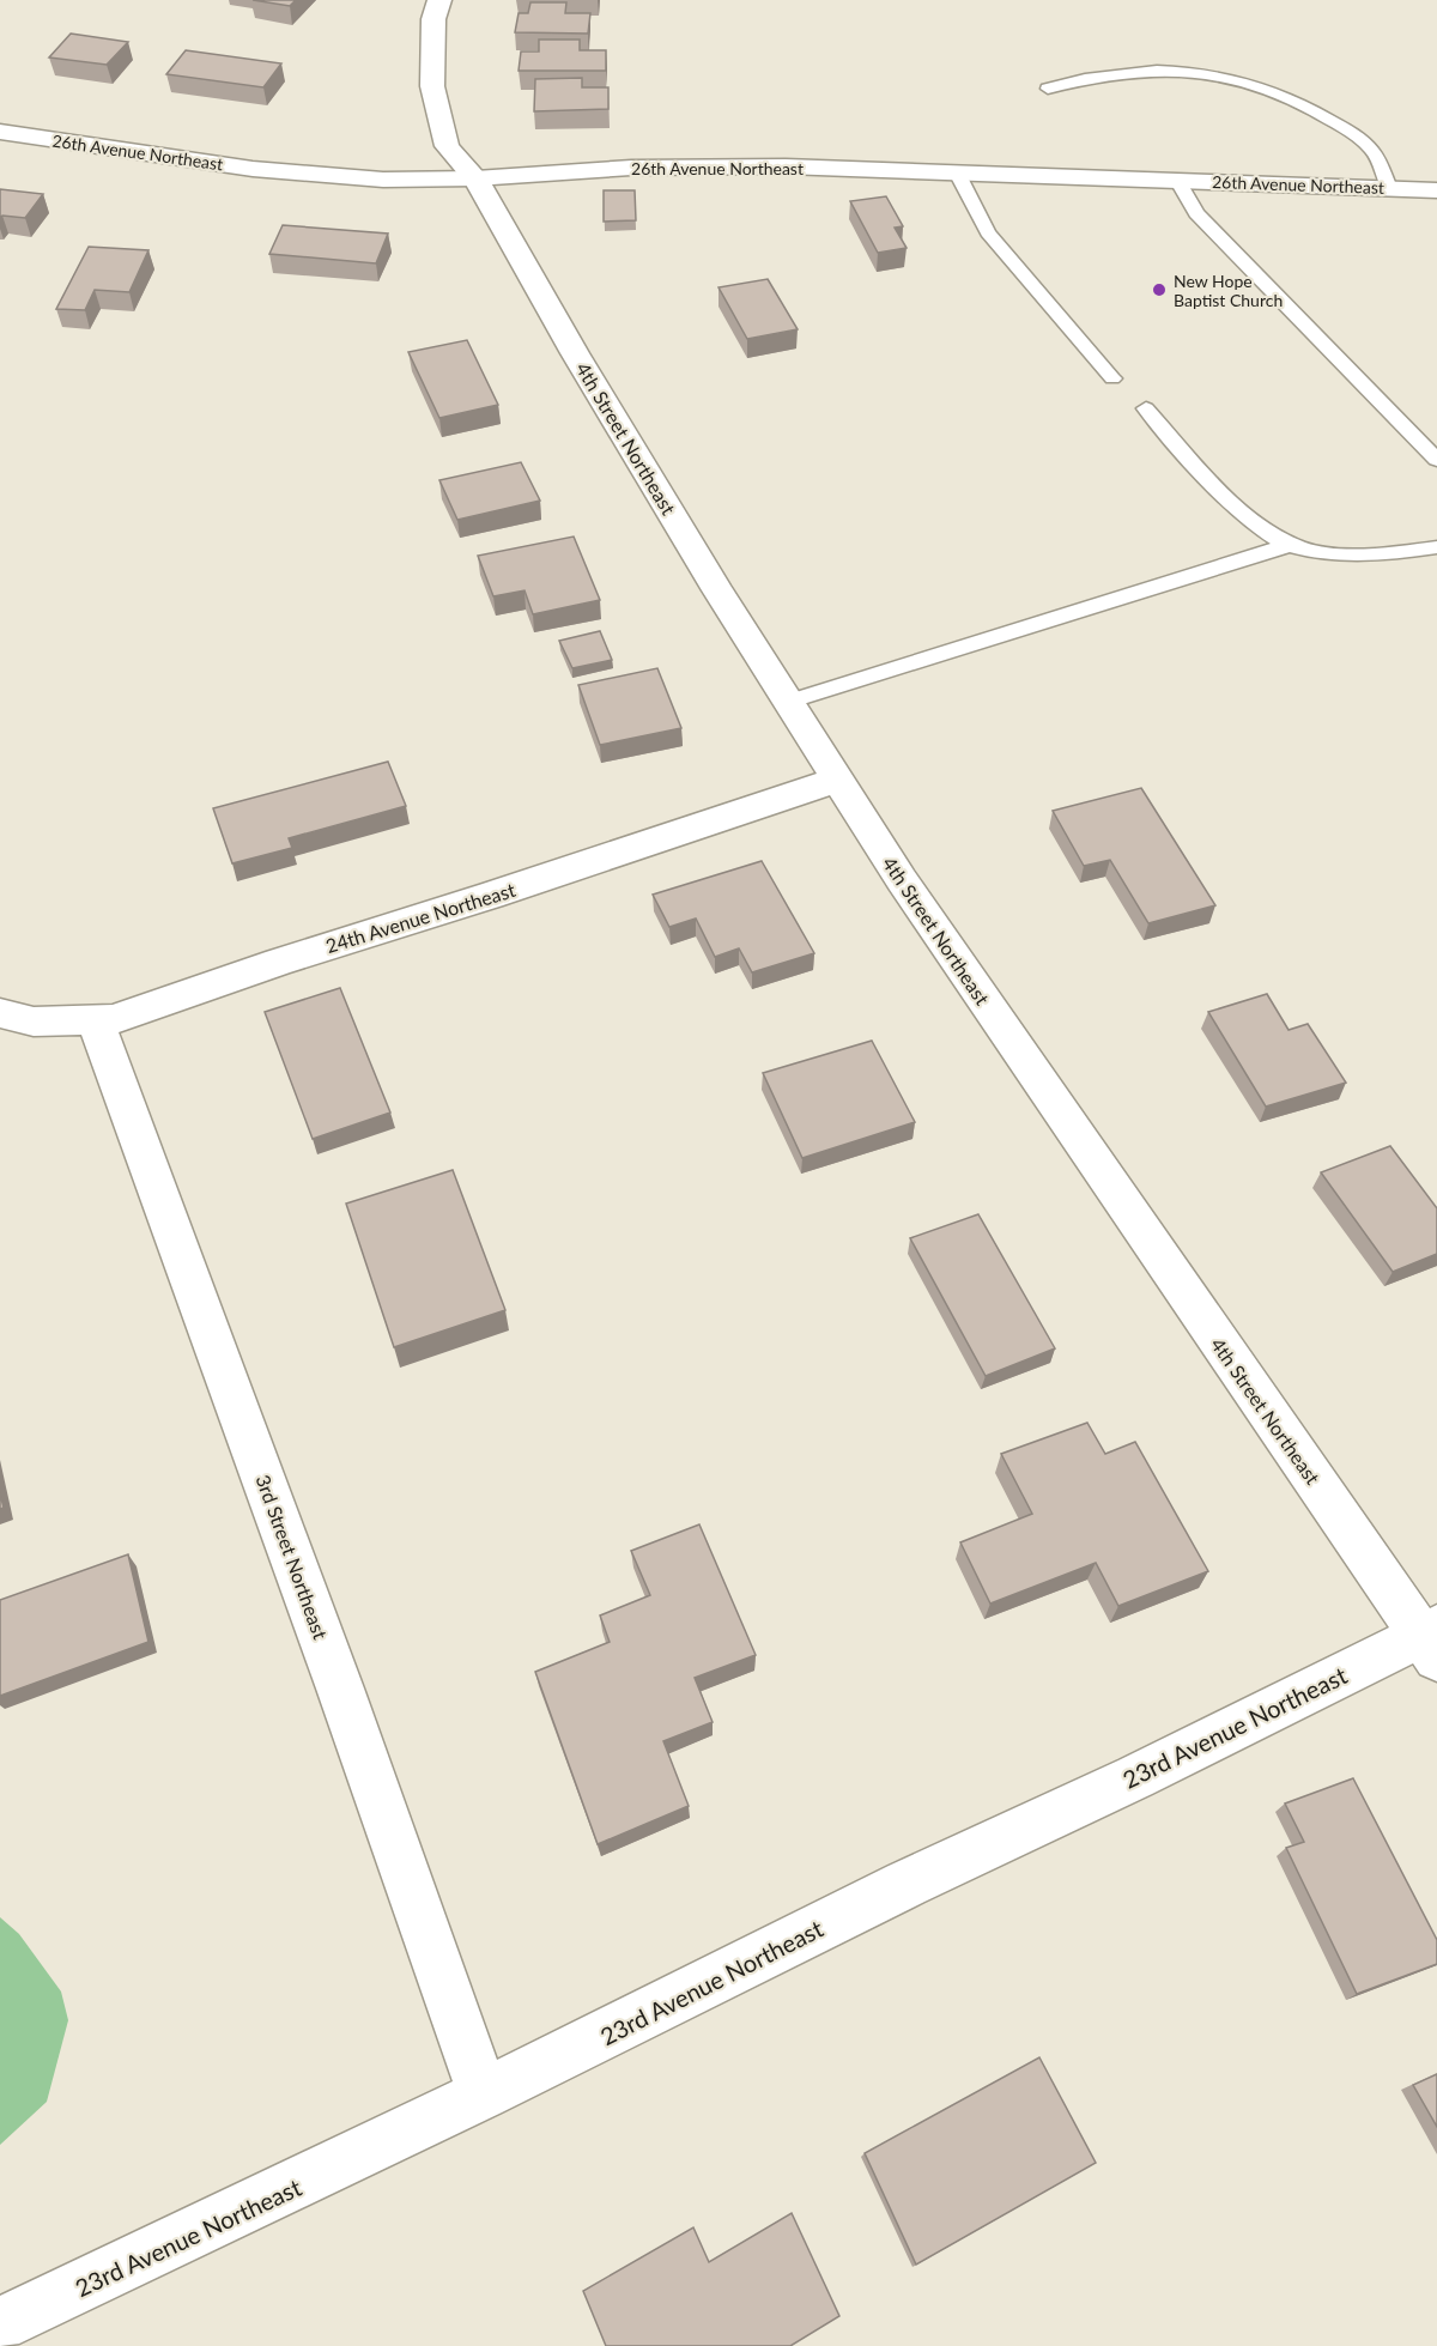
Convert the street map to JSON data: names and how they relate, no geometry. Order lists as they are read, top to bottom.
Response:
{
  "streets": {
    "street": [
      "26th Avenue Northeast",
      "4th Street Northeast",
      "24th Avenue Northeast",
      "3rd Street Northeast",
      "23rd Avenue Northeast"
    ]
  },
  "crossings": [
    ["26th Avenue Northeast", "4th Street Northeast"],
    ["4th Street Northeast", "24th Avenue Northeast"],
    ["4th Street Northeast", "23rd Avenue Northeast"],
    ["24th Avenue Northeast", "3rd Street Northeast"],
    ["3rd Street Northeast", "23rd Avenue Northeast"]
  ],
  "places": ["New Hope Baptist Church"]
}
